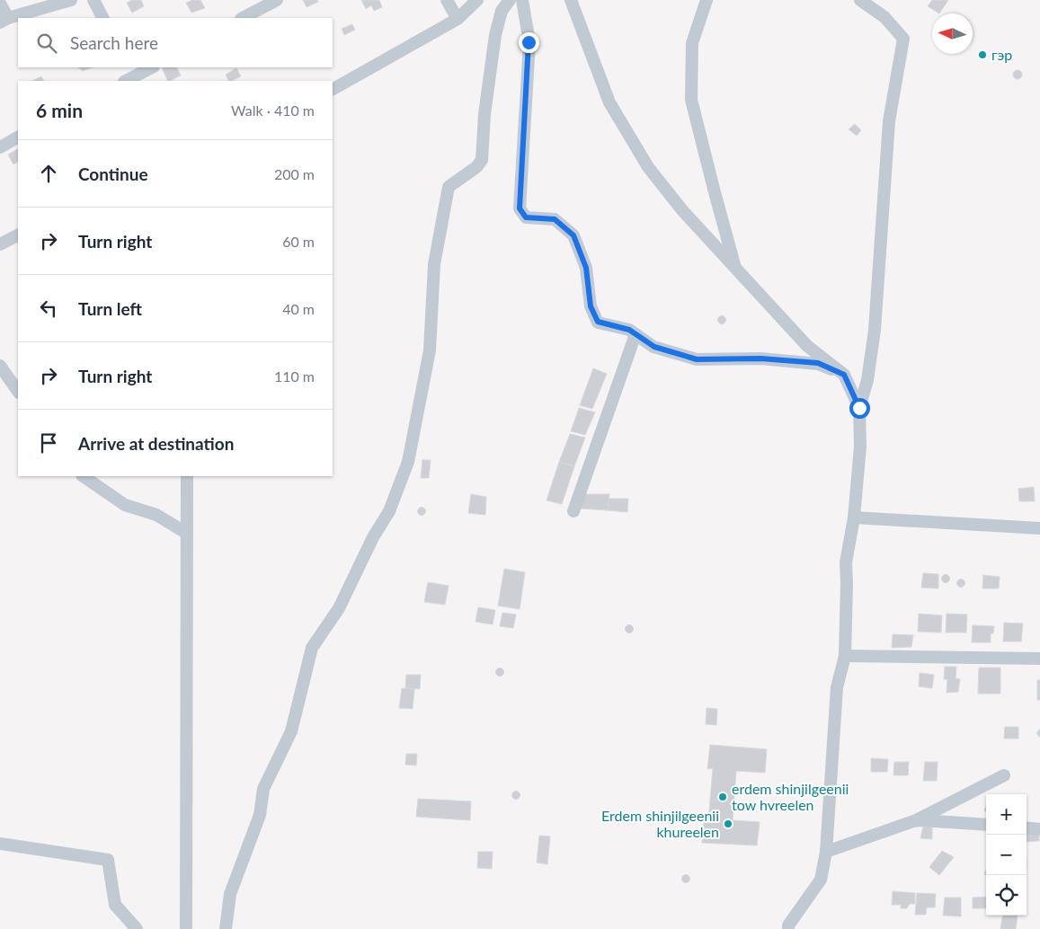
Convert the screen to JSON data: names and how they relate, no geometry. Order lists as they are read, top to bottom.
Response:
{
  "places": ["гэр", "erdem shinjilgeenii tow hvreelen", "Erdem shinjilgeenii khureelen"],
  "north": "left",
  "page": {
    "search": "Search here",
    "heading": ["6 min", "Walk · 410 m"],
    "list": [
      ["Continue", "200 m"],
      ["Turn right", "60 m"],
      ["Turn left", "40 m"],
      ["Turn right", "110 m"],
      "Arrive at destination"
    ],
    "map_buttons": ["+", "−"]
  }
}
